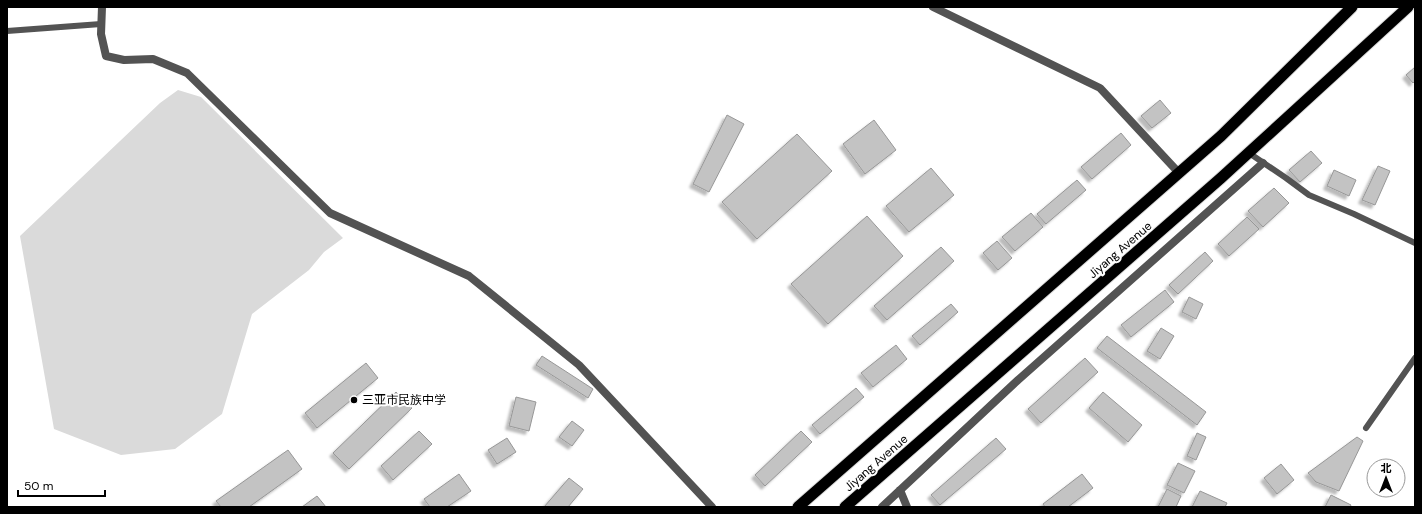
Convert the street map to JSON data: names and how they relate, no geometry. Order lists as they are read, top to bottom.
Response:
{
  "streets": {
    "highway": ["Jiyang Avenue"]
  },
  "places": ["三亚市民族中学"],
  "scale_bar": "50 m",
  "north": "top"
}
